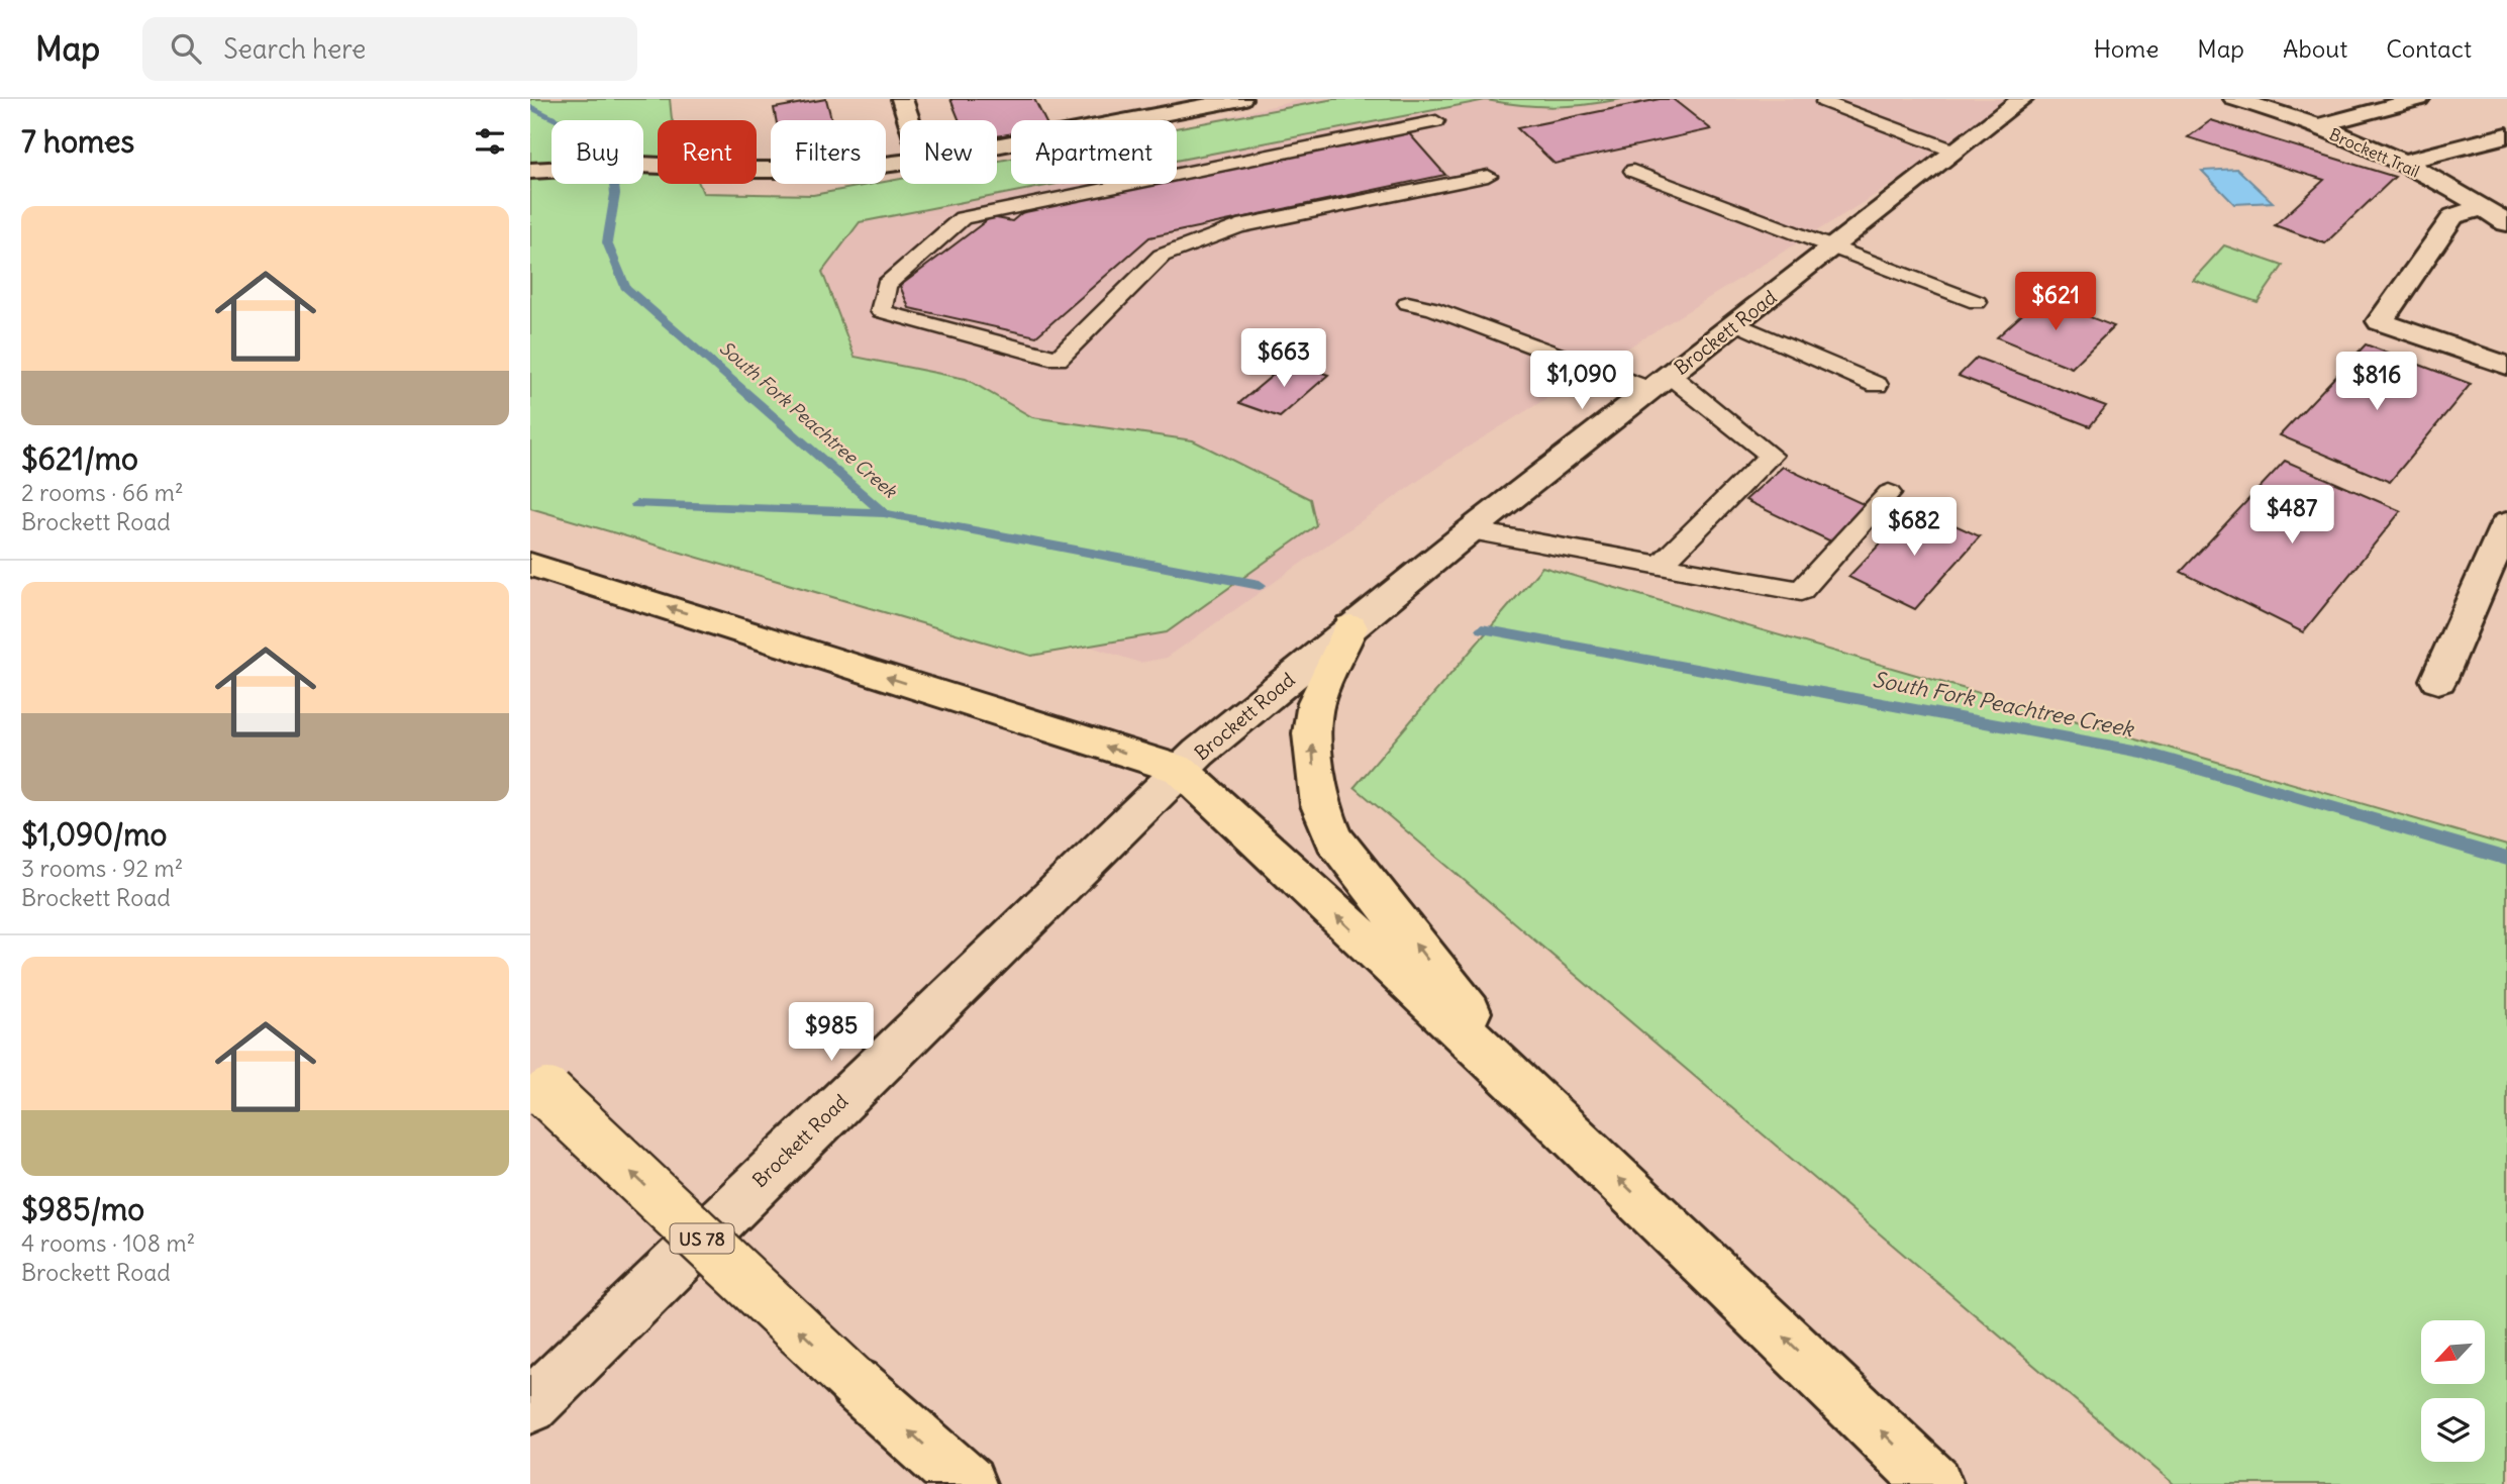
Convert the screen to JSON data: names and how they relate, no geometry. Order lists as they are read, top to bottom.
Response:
{
  "streets": {
    "highway": ["US 78"],
    "street": ["Brockett Trail", "Brockett Road"]
  },
  "water": ["South Fork Peachtree Creek"],
  "north": "bottom left",
  "page": {
    "header": "Map",
    "search": "Search here",
    "nav": [
      "Home",
      "Map",
      "About",
      "Contact"
    ],
    "heading": "7 homes",
    "chip": [
      "Buy",
      "Rent",
      "Filters",
      "New",
      "Apartment"
    ],
    "list": [
      {
        "name": "$621/mo",
        "note": "2 rooms · 66 m² · Brockett Road"
      },
      {
        "name": "$1,090/mo",
        "note": "3 rooms · 92 m² · Brockett Road"
      },
      {
        "name": "$985/mo",
        "note": "4 rooms · 108 m² · Brockett Road"
      }
    ],
    "price": [
      "$621",
      "$663",
      "$1,090",
      "$816",
      "$487",
      "$682",
      "$985"
    ]
  }
}
